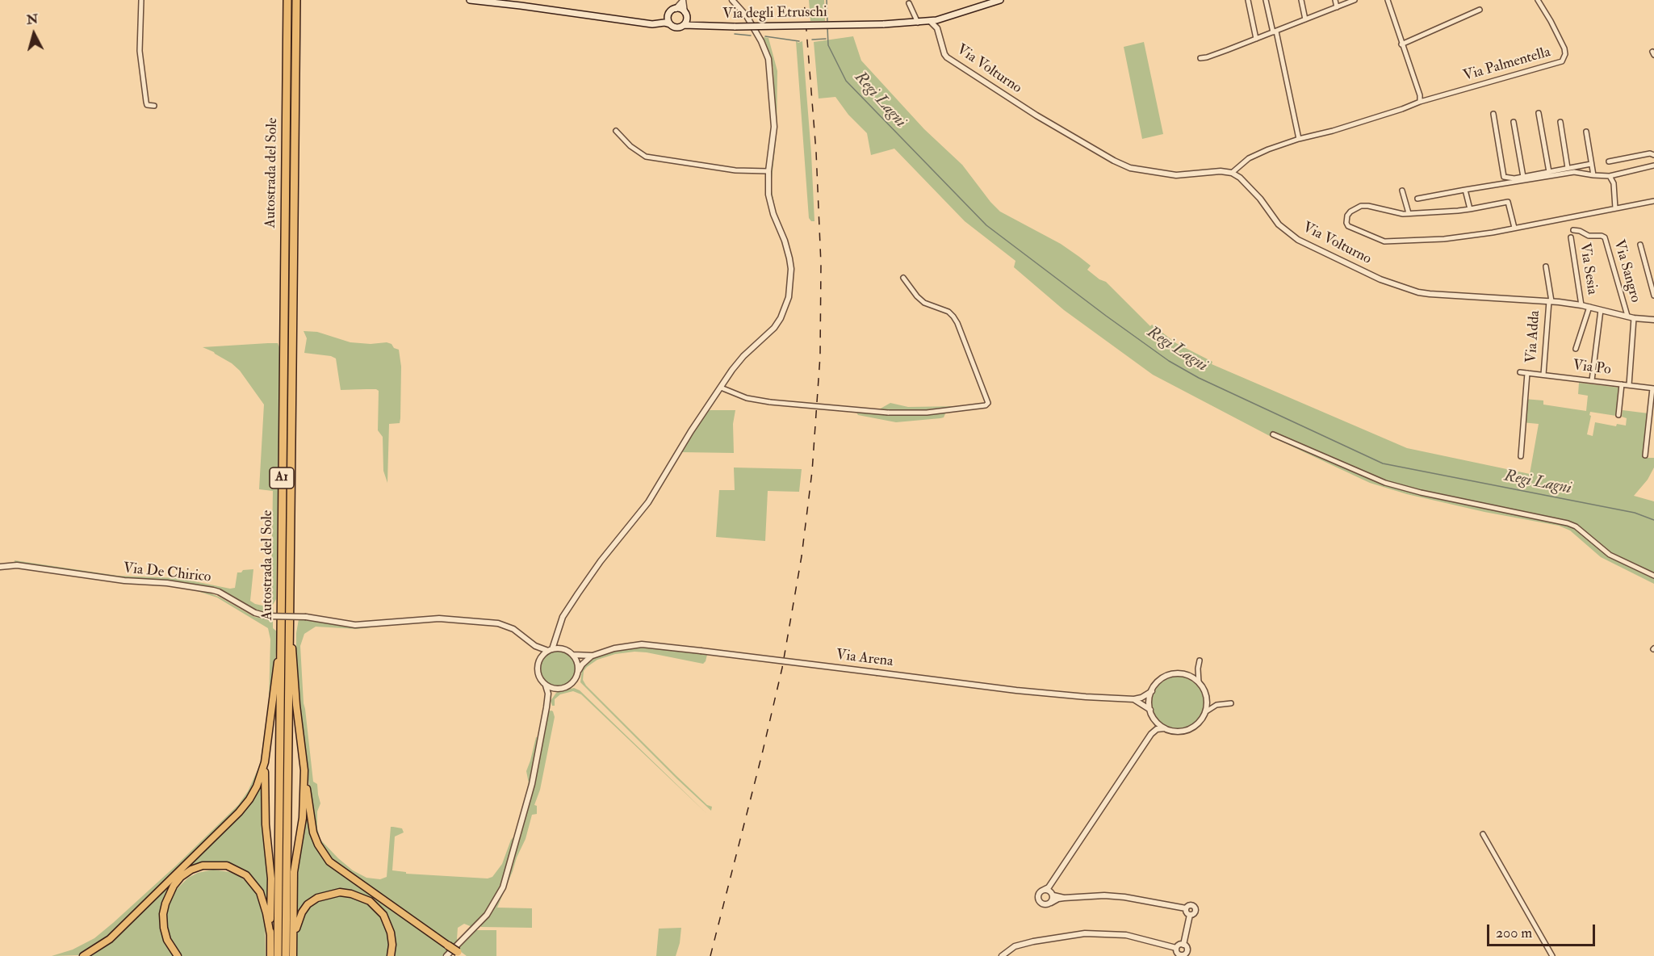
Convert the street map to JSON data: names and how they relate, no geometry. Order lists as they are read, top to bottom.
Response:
{
  "streets": {
    "highway": ["Autostrada del Sole", "A1"],
    "main road": ["Via degli Etruschi"],
    "street": [
      "Via Palmentella",
      "Via Volturno",
      "Via Sesia",
      "Via Sangro",
      "Via Adda",
      "Via Po",
      "Via De Chirico",
      "Via Arena"
    ]
  },
  "crossings": [
    ["Via degli Etruschi", "Via Volturno"],
    ["Via Palmentella", "Via Volturno"],
    ["Via Volturno", "Via Sesia"],
    ["Via Volturno", "Via Sangro"],
    ["Via Volturno", "Via Adda"],
    ["Via Adda", "Via Po"],
    ["Via De Chirico", "Via Arena"]
  ],
  "water": ["Regi Lagni"],
  "scale_bar": "200 m",
  "north": "top"
}
